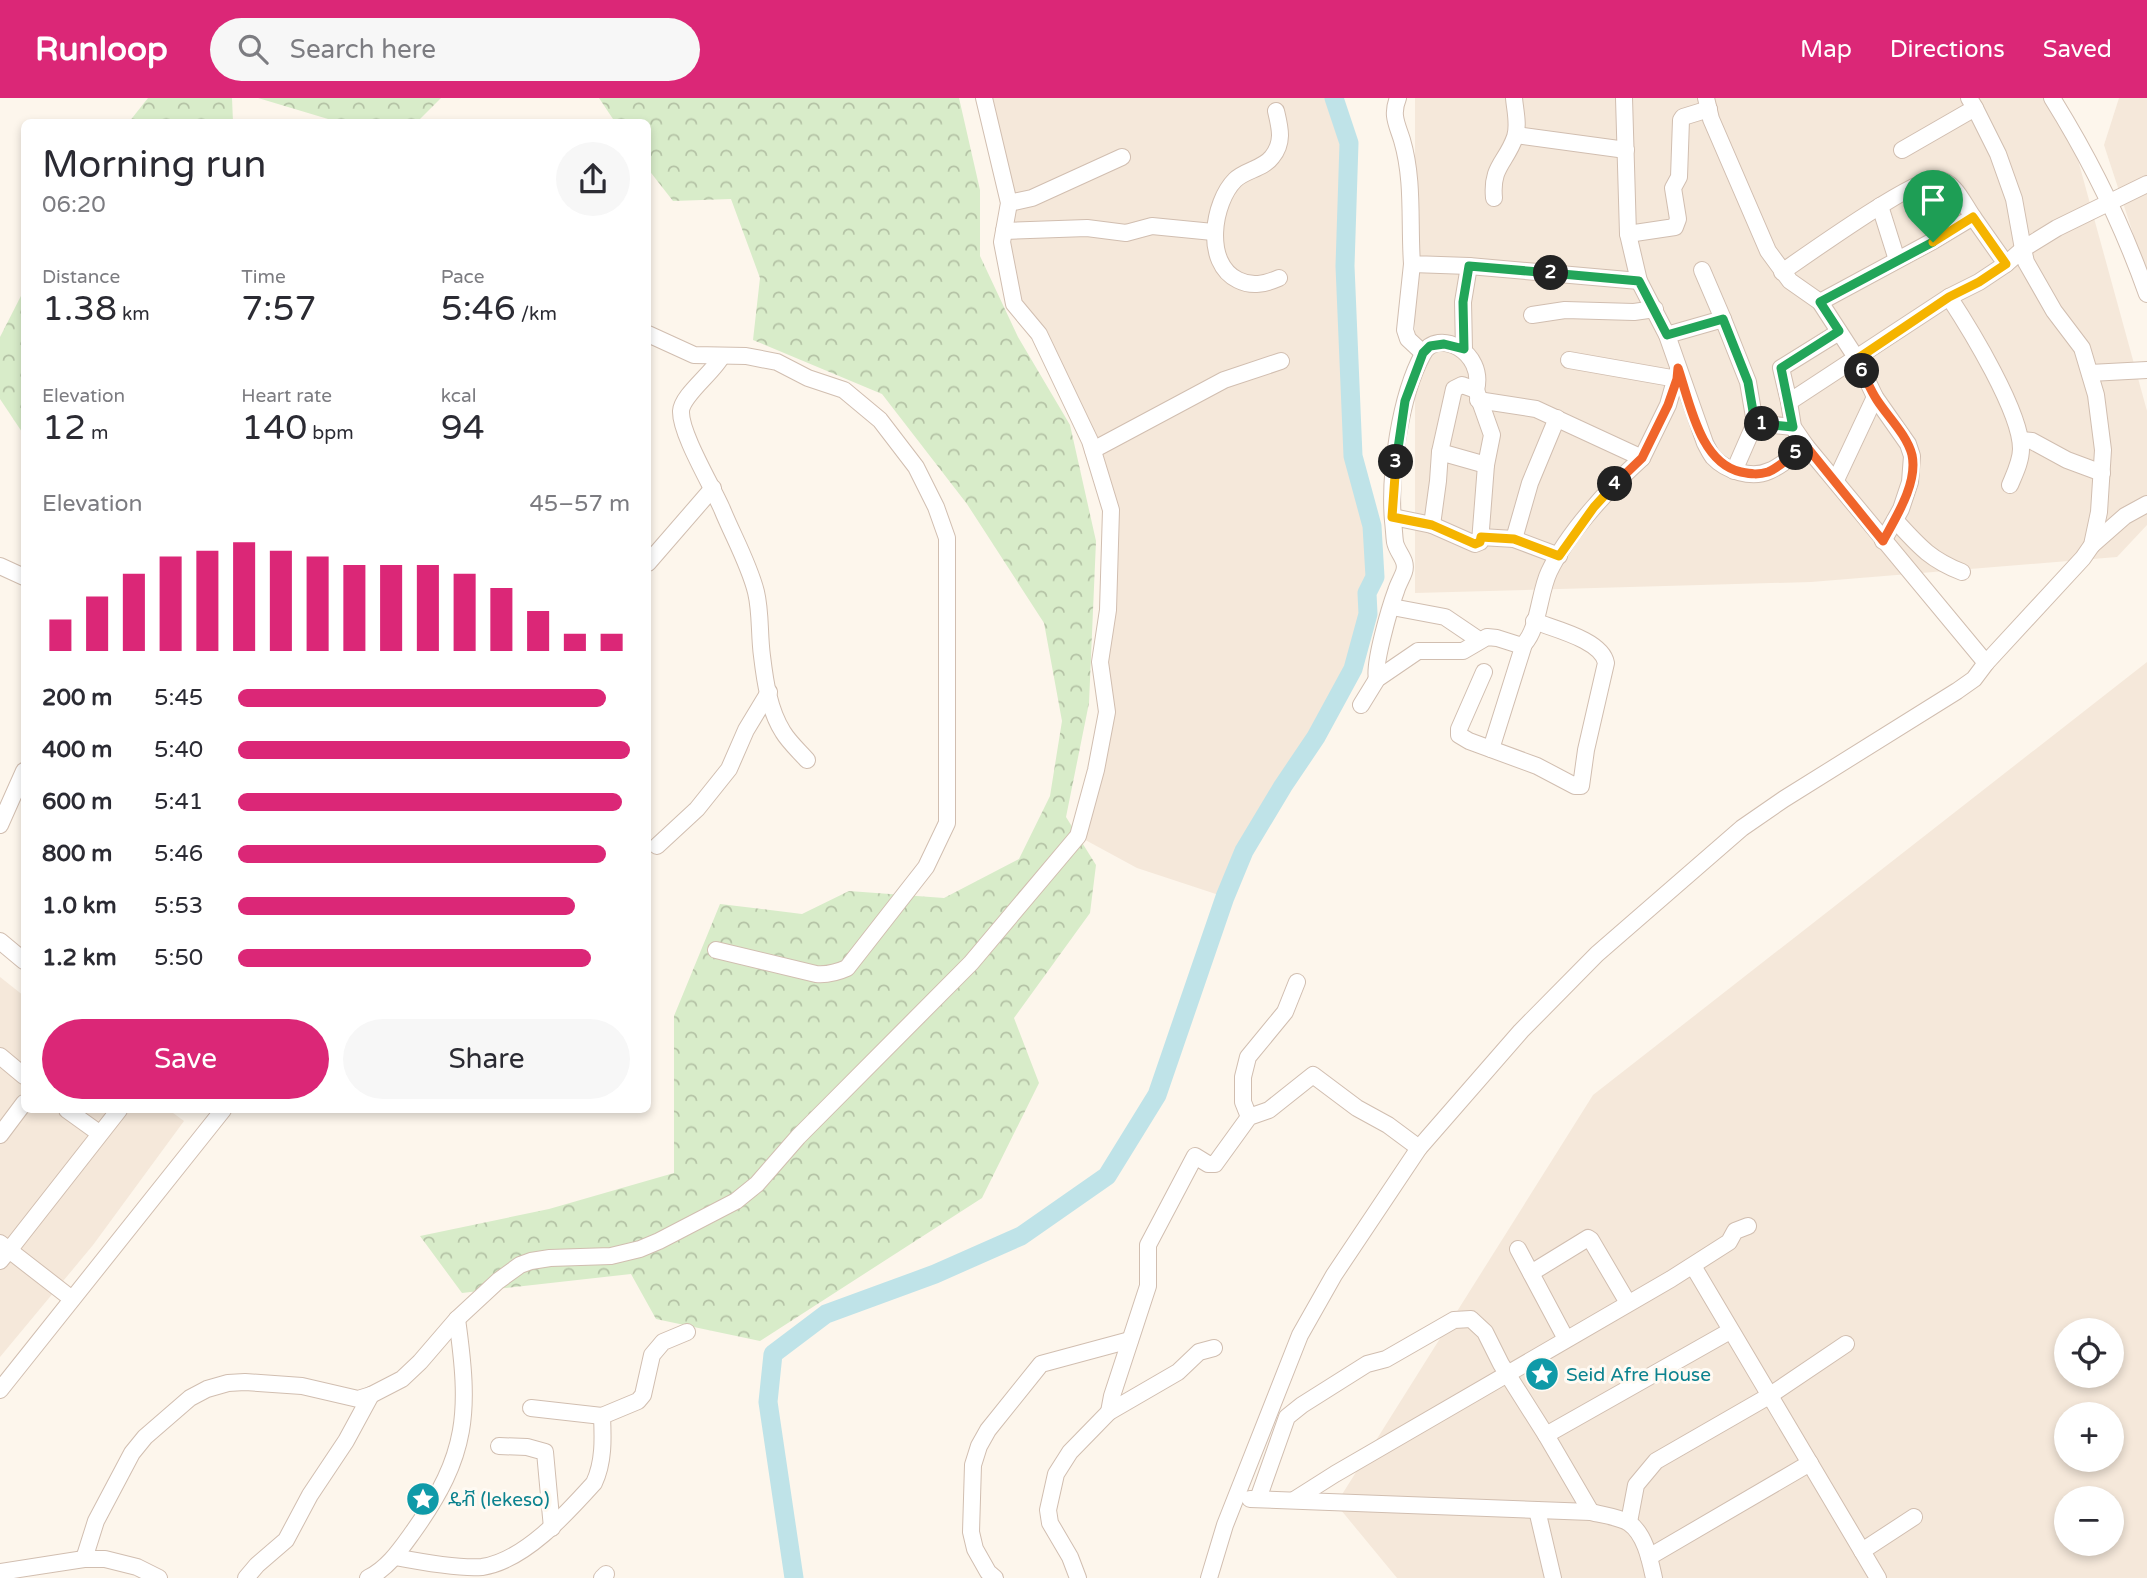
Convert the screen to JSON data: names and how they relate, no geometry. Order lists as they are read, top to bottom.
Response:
{
  "places": {
    "place": ["Seid Afre House", "ዴቭ (lekeso)"]
  },
  "page": {
    "header": "Runloop",
    "search": "Search here",
    "nav": ["Map", "Directions", "Saved"],
    "heading": ["Morning run", "06:20"],
    "stats": [
      ["Distance", "1.38 km"],
      ["Time", "7:57"],
      ["Pace", "5:46 /km"],
      ["Elevation", "12 m"],
      ["Heart rate", "140 bpm"],
      ["kcal", "94"]
    ],
    "pins": [
      "2",
      "6",
      "1",
      "5",
      "3",
      "4"
    ],
    "chart": ["Elevation", "45–57 m"],
    "list": [
      {
        "name": "200 m",
        "note": "5:45"
      },
      {
        "name": "400 m",
        "note": "5:40"
      },
      {
        "name": "600 m",
        "note": "5:41"
      },
      {
        "name": "800 m",
        "note": "5:46"
      },
      {
        "name": "1.0 km",
        "note": "5:53"
      },
      {
        "name": "1.2 km",
        "note": "5:50"
      }
    ],
    "buttons": ["Save", "Share"],
    "map_buttons": ["+", "−"]
  }
}
